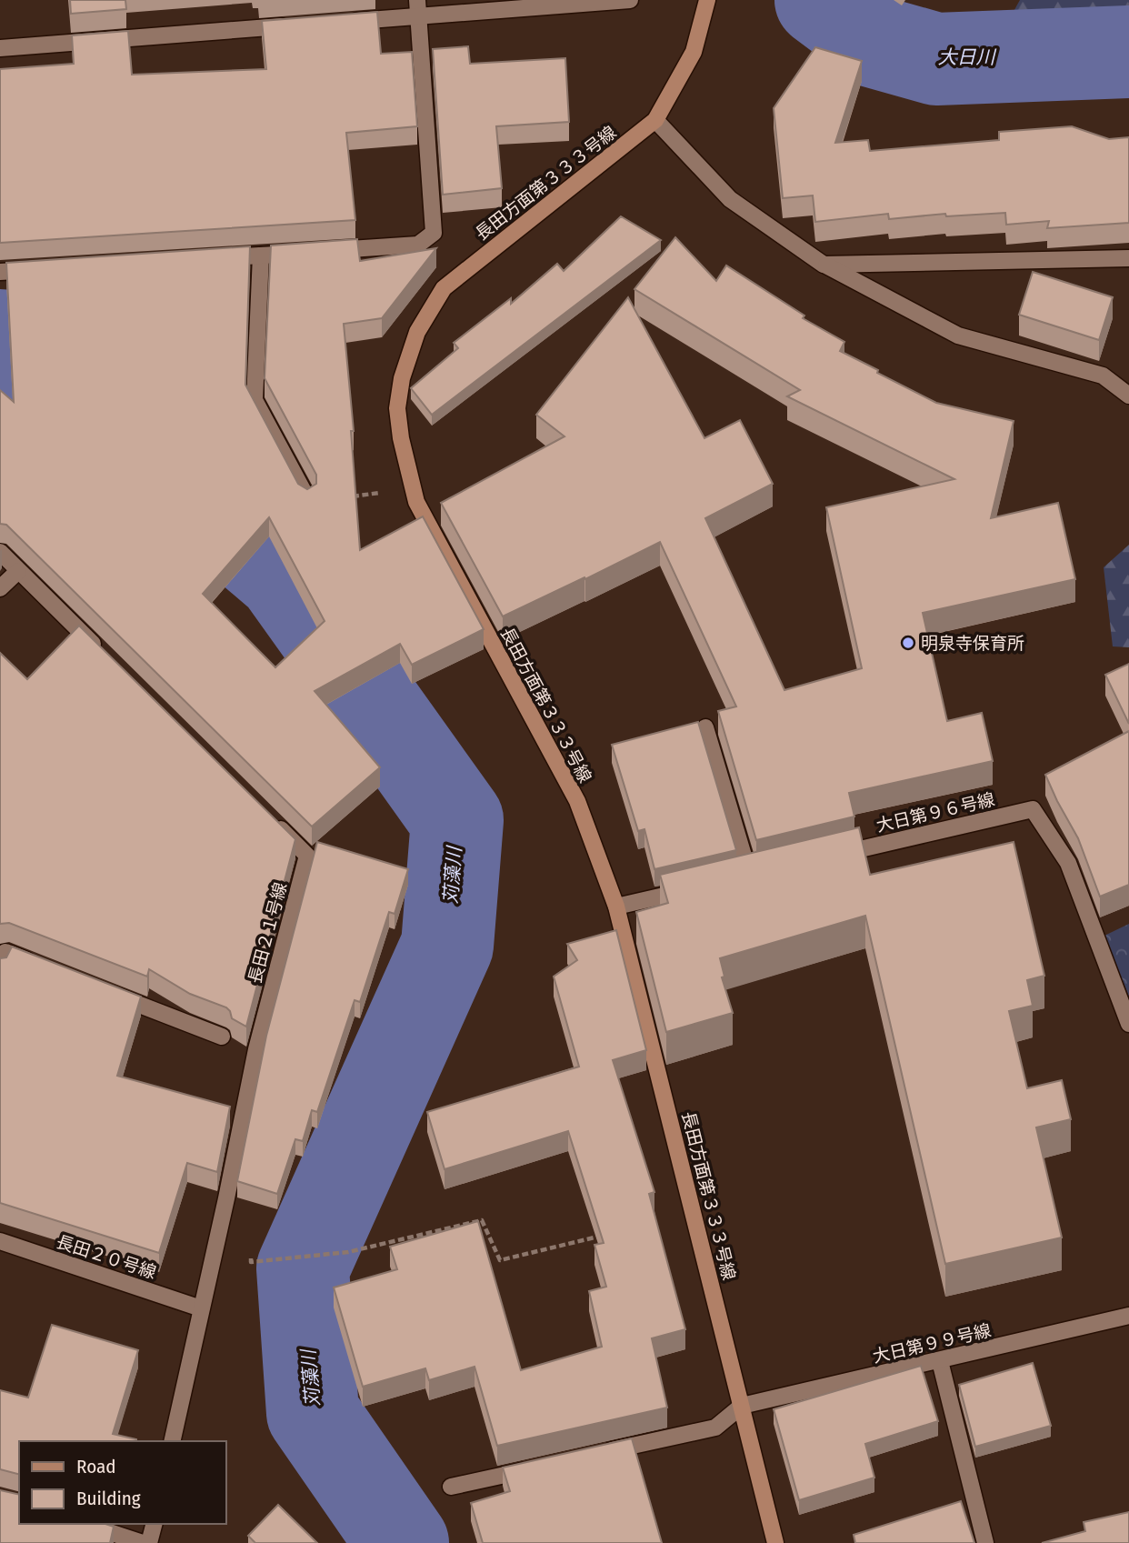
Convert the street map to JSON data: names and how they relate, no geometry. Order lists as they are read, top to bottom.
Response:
{
  "streets": {
    "street": [
      "長田方面第３３３号線",
      "大日第９６号線",
      "長田２１号線",
      "長田２０号線",
      "大日第９９号線"
    ]
  },
  "crossings": [
    ["長田方面第３３３号線", "大日第９９号線"],
    ["長田２１号線", "長田２０号線"]
  ],
  "water": ["大日川", "苅藻川"],
  "places": ["明泉寺保育所"],
  "legend": ["Road", "Building"]
}
